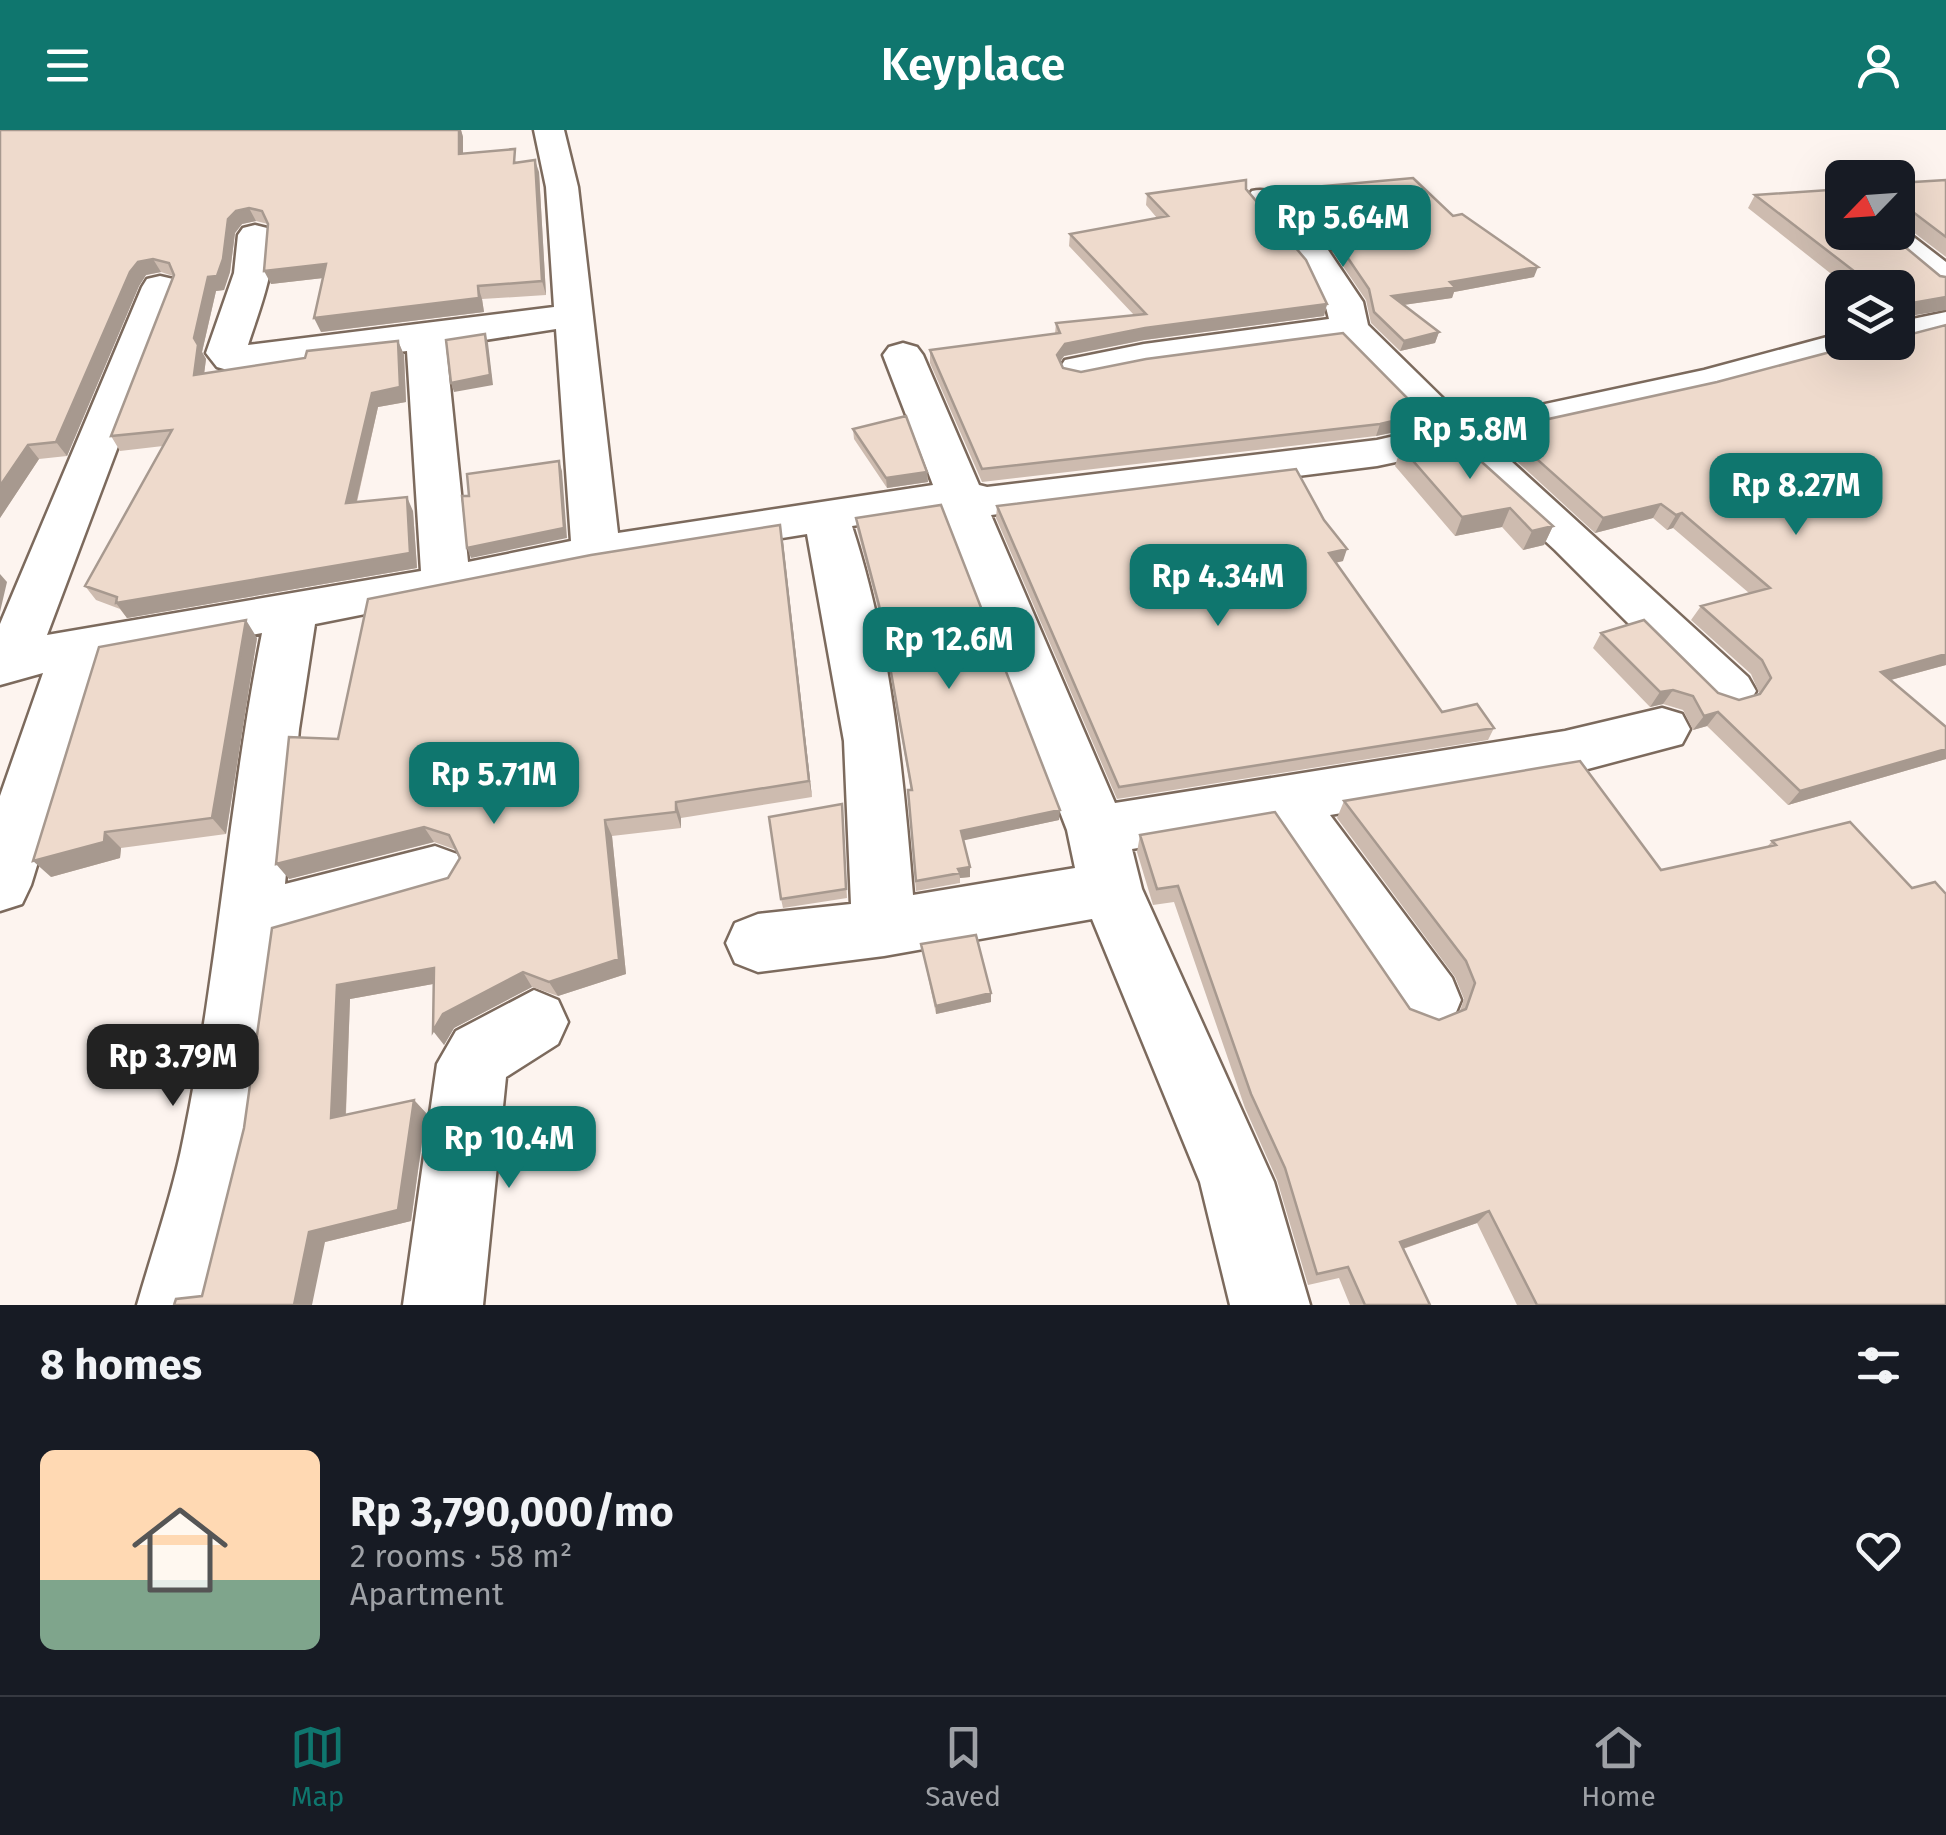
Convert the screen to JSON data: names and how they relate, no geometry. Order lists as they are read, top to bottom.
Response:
{
  "north": "bottom left",
  "page": {
    "header": "Keyplace",
    "price": [
      "Rp 5.64M",
      "Rp 5.8M",
      "Rp 8.27M",
      "Rp 4.34M",
      "Rp 12.6M",
      "Rp 5.71M",
      "Rp 3.79M",
      "Rp 10.4M"
    ],
    "heading": "8 homes",
    "list": [
      {
        "name": "Rp 3,790,000/mo",
        "note": "2 rooms · 58 m² · Apartment"
      }
    ],
    "tabs": ["Map", "Saved", "Home"]
  }
}
